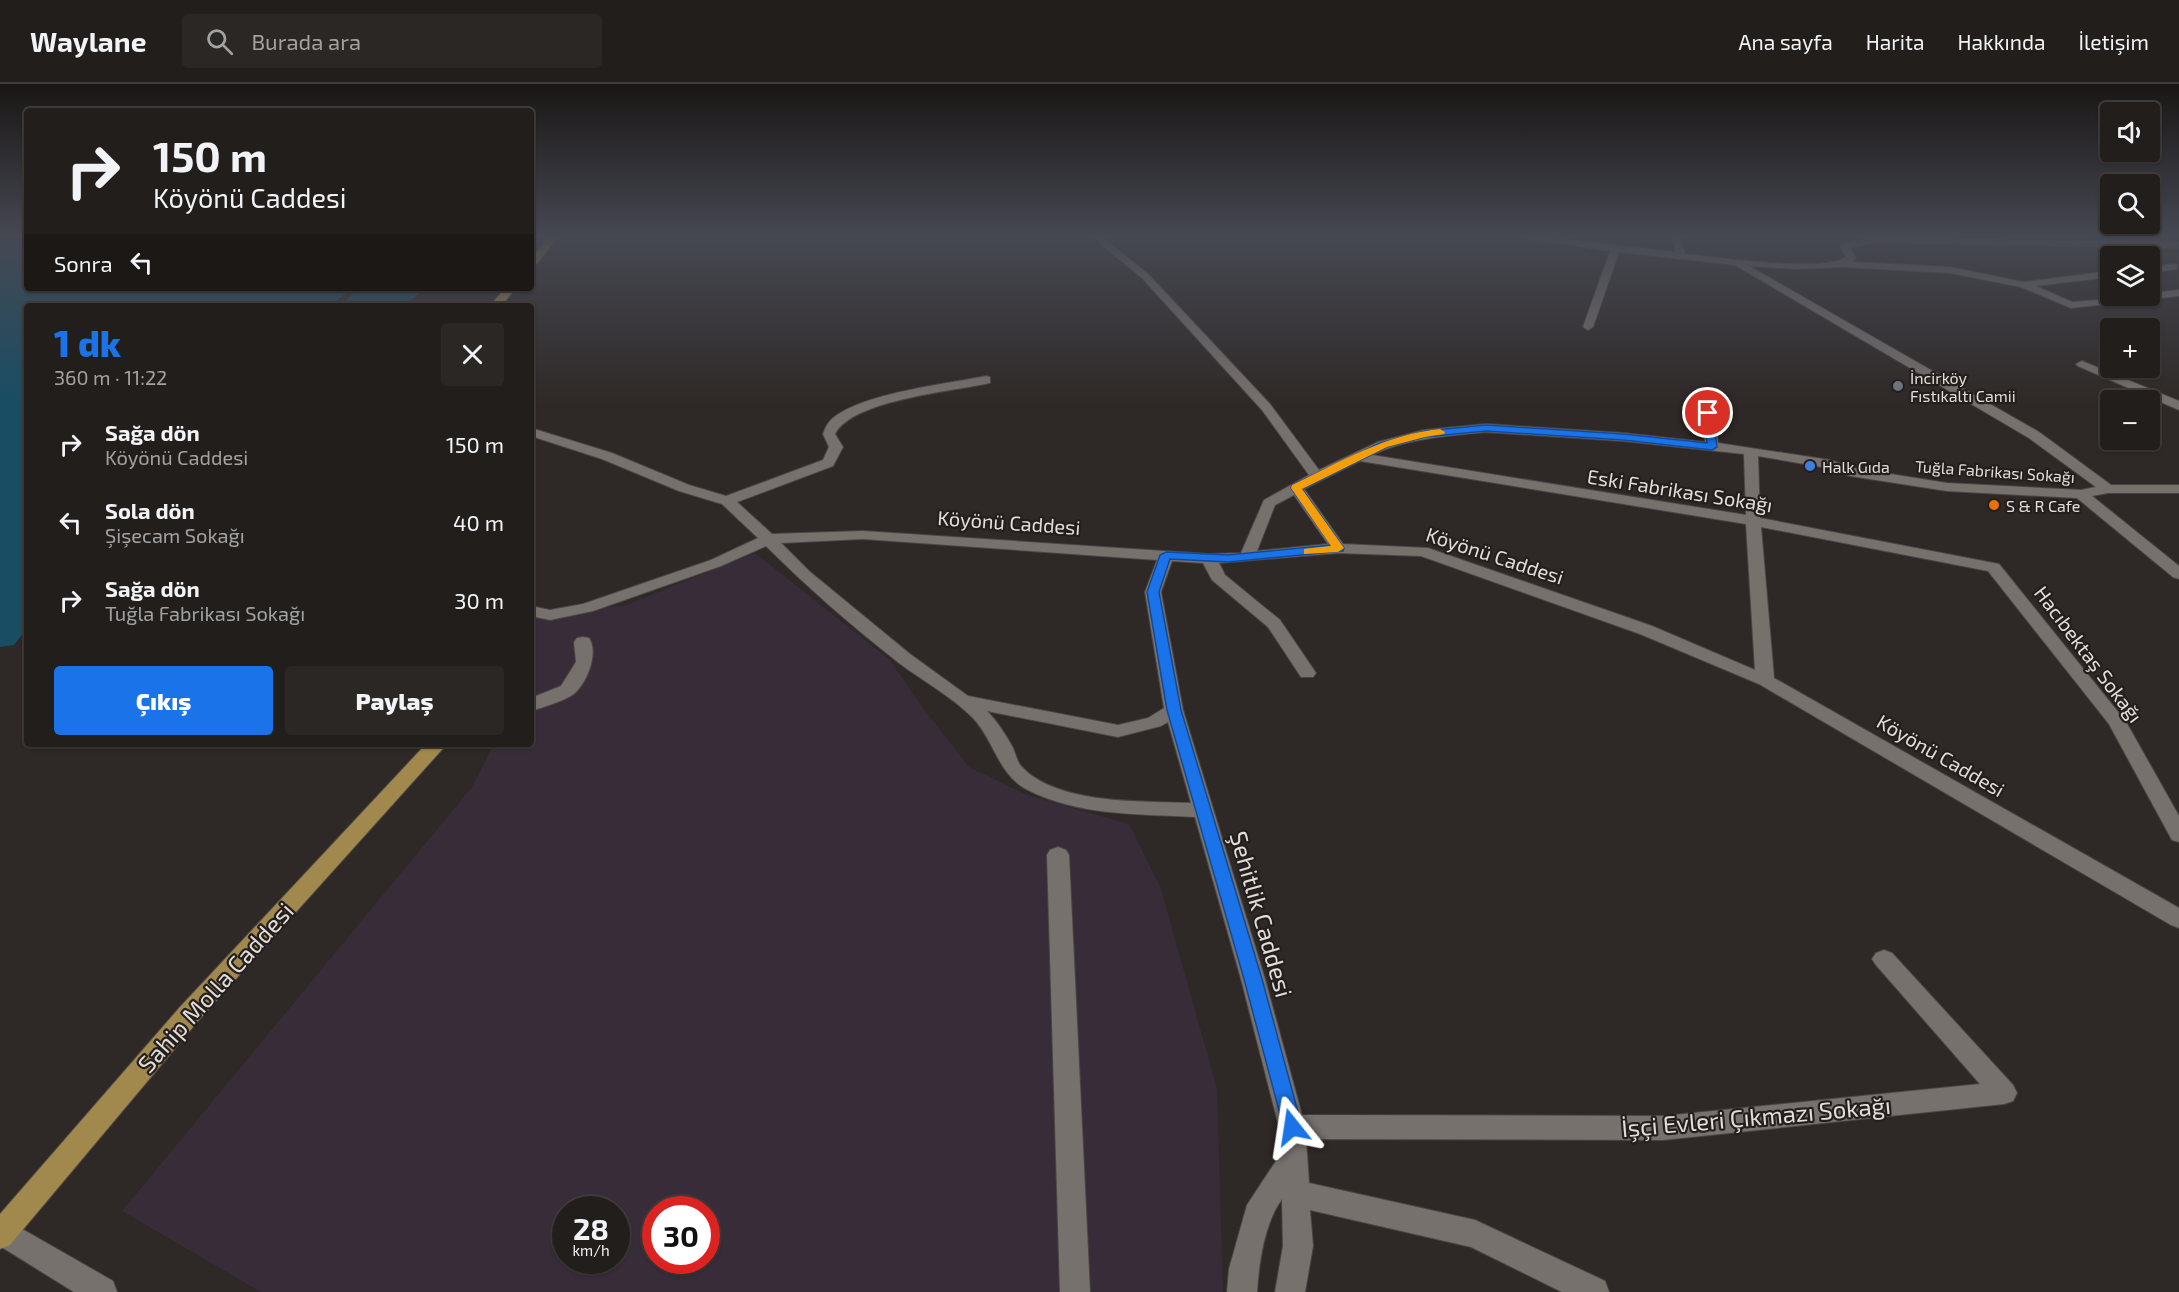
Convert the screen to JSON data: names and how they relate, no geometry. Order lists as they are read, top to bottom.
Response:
{
  "streets": {
    "main road": ["Sahip Molla Caddesi"],
    "street": [
      "Tuğla Fabrikası Sokağı",
      "Eski Fabrikası Sokağı",
      "Köyönü Caddesi",
      "Hacıbektaş Sokağı",
      "Şehitlik Caddesi",
      "İşçi Evleri Çıkmazı Sokağı"
    ]
  },
  "crossings": [
    ["Tuğla Fabrikası Sokağı", "Eski Fabrikası Sokağı"],
    ["Tuğla Fabrikası Sokağı", "Köyönü Caddesi"],
    ["Eski Fabrikası Sokağı", "Hacıbektaş Sokağı"],
    ["Köyönü Caddesi", "Şehitlik Caddesi"],
    ["Şehitlik Caddesi", "İşçi Evleri Çıkmazı Sokağı"]
  ],
  "places": ["İncirköy Fıstıkaltı Camii", "Halk Gıda", "S & R Cafe"],
  "page": {
    "header": "Waylane",
    "search": "Burada ara",
    "nav": [
      "Ana sayfa",
      "Harita",
      "Hakkında",
      "İletişim"
    ],
    "map_buttons": ["+", "−"],
    "turn": ["150 m", "Köyönü Caddesi"],
    "then": "Sonra",
    "heading": ["1 dk", "360 m · 11:22"],
    "list": [
      {
        "name": "Sağa dön",
        "note": "Köyönü Caddesi",
        "value": "150 m"
      },
      {
        "name": "Sola dön",
        "note": "Şişecam Sokağı",
        "value": "40 m"
      },
      {
        "name": "Sağa dön",
        "note": "Tuğla Fabrikası Sokağı",
        "value": "30 m"
      }
    ],
    "buttons": ["Çıkış", "Paylaş"],
    "speed": "28 km/h",
    "limit": "30"
  }
}
